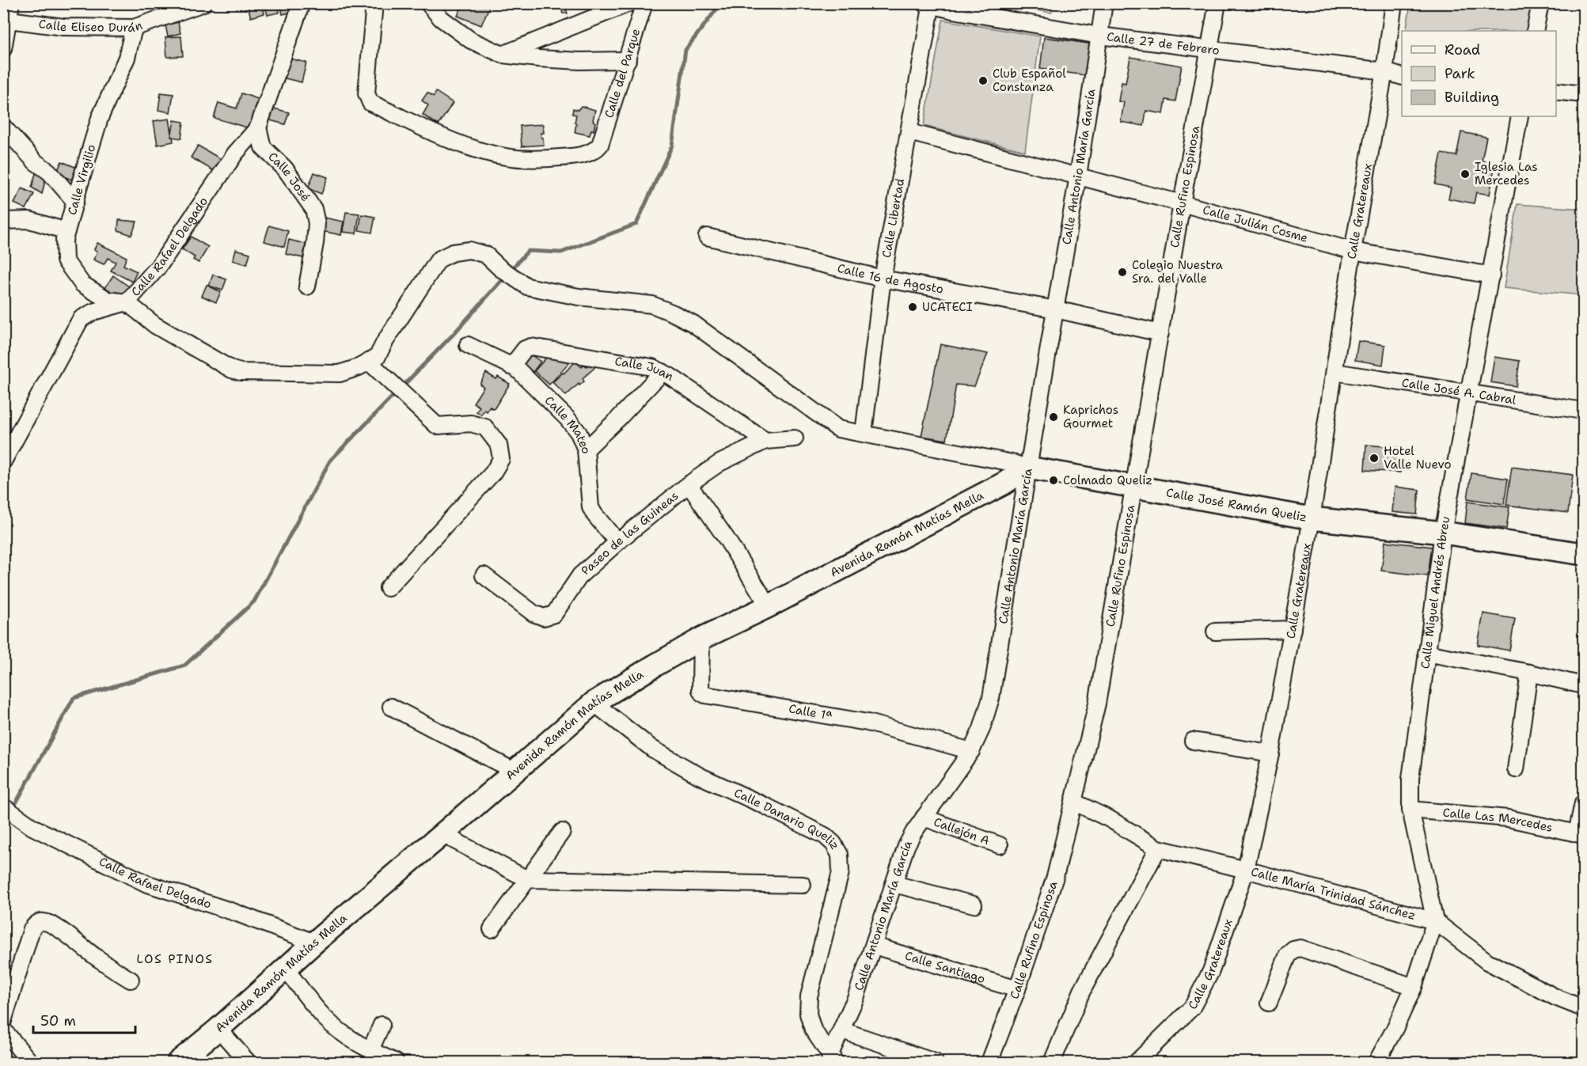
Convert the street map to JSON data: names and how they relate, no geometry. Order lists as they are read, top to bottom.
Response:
{
  "streets": {
    "street": [
      "Calle Eliseo Durán",
      "Calle 27 de Febrero",
      "Calle del Parque",
      "Calle Antonio María García",
      "Calle José",
      "Calle Virgilio",
      "Calle Rufino Espinosa",
      "Calle Gratereaux",
      "Calle Libertad",
      "Calle Julián Cosme",
      "Calle Rafael Delgado",
      "Calle 16 de Agosto",
      "Calle Juan",
      "Calle José A. Cabral",
      "Calle Mateo",
      "Calle José Ramón Queliz",
      "Avenida Ramón Matías Mella",
      "Paseo de las Guineas",
      "Calle Miguel Andrés Abreu",
      "Calle 1ª",
      "Calle Las Mercedes",
      "Calle Danario Queliz",
      "Callejón A",
      "Calle María Trinidad Sánchez",
      "Calle Santiago"
    ]
  },
  "crossings": [
    ["Calle Eliseo Durán", "Calle Virgilio"],
    ["Calle 27 de Febrero", "Calle Antonio María García"],
    ["Calle 27 de Febrero", "Calle Rufino Espinosa"],
    ["Calle 27 de Febrero", "Calle Gratereaux"],
    ["Calle 27 de Febrero", "Calle Libertad"],
    ["Calle Antonio María García", "Calle Julián Cosme"],
    ["Calle Antonio María García", "Calle 16 de Agosto"],
    ["Calle Antonio María García", "Calle José Ramón Queliz"],
    ["Calle Antonio María García", "Avenida Ramón Matías Mella"],
    ["Calle Antonio María García", "Calle 1ª"],
    ["Calle Antonio María García", "Calle Danario Queliz"],
    ["Calle Antonio María García", "Callejón A"],
    ["Calle Antonio María García", "Calle Santiago"],
    ["Calle José", "Calle Rafael Delgado"],
    ["Calle Virgilio", "Calle Rafael Delgado"],
    ["Calle Rufino Espinosa", "Calle Julián Cosme"],
    ["Calle Rufino Espinosa", "Calle 16 de Agosto"],
    ["Calle Rufino Espinosa", "Calle José Ramón Queliz"],
    ["Calle Rufino Espinosa", "Calle María Trinidad Sánchez"],
    ["Calle Rufino Espinosa", "Calle Santiago"],
    ["Calle Gratereaux", "Calle Julián Cosme"],
    ["Calle Gratereaux", "Calle José A. Cabral"],
    ["Calle Gratereaux", "Calle José Ramón Queliz"],
    ["Calle Gratereaux", "Calle María Trinidad Sánchez"],
    ["Calle Libertad", "Calle Julián Cosme"],
    ["Calle Libertad", "Calle 16 de Agosto"],
    ["Calle Libertad", "Calle José Ramón Queliz"],
    ["Calle Julián Cosme", "Calle Miguel Andrés Abreu"],
    ["Calle Rafael Delgado", "Avenida Ramón Matías Mella"],
    ["Calle Juan", "Calle Mateo"],
    ["Calle Juan", "Paseo de las Guineas"],
    ["Calle José A. Cabral", "Calle Miguel Andrés Abreu"],
    ["Calle Mateo", "Paseo de las Guineas"],
    ["Calle José Ramón Queliz", "Avenida Ramón Matías Mella"],
    ["Calle José Ramón Queliz", "Calle Miguel Andrés Abreu"],
    ["Avenida Ramón Matías Mella", "Calle 1ª"],
    ["Avenida Ramón Matías Mella", "Calle Danario Queliz"],
    ["Calle Miguel Andrés Abreu", "Calle Las Mercedes"],
    ["Calle Miguel Andrés Abreu", "Calle María Trinidad Sánchez"]
  ],
  "districts": ["LOS PINOS"],
  "places": [
    "Club Español Constanza",
    "Iglesia Las Mercedes",
    "Colegio Nuestra Sra. del Valle",
    "UCATECI",
    "Kaprichos Gourmet",
    "Hotel Valle Nuevo",
    "Colmado Queliz"
  ],
  "legend": ["Road", "Park", "Building"],
  "scale_bar": "50 m"
}
